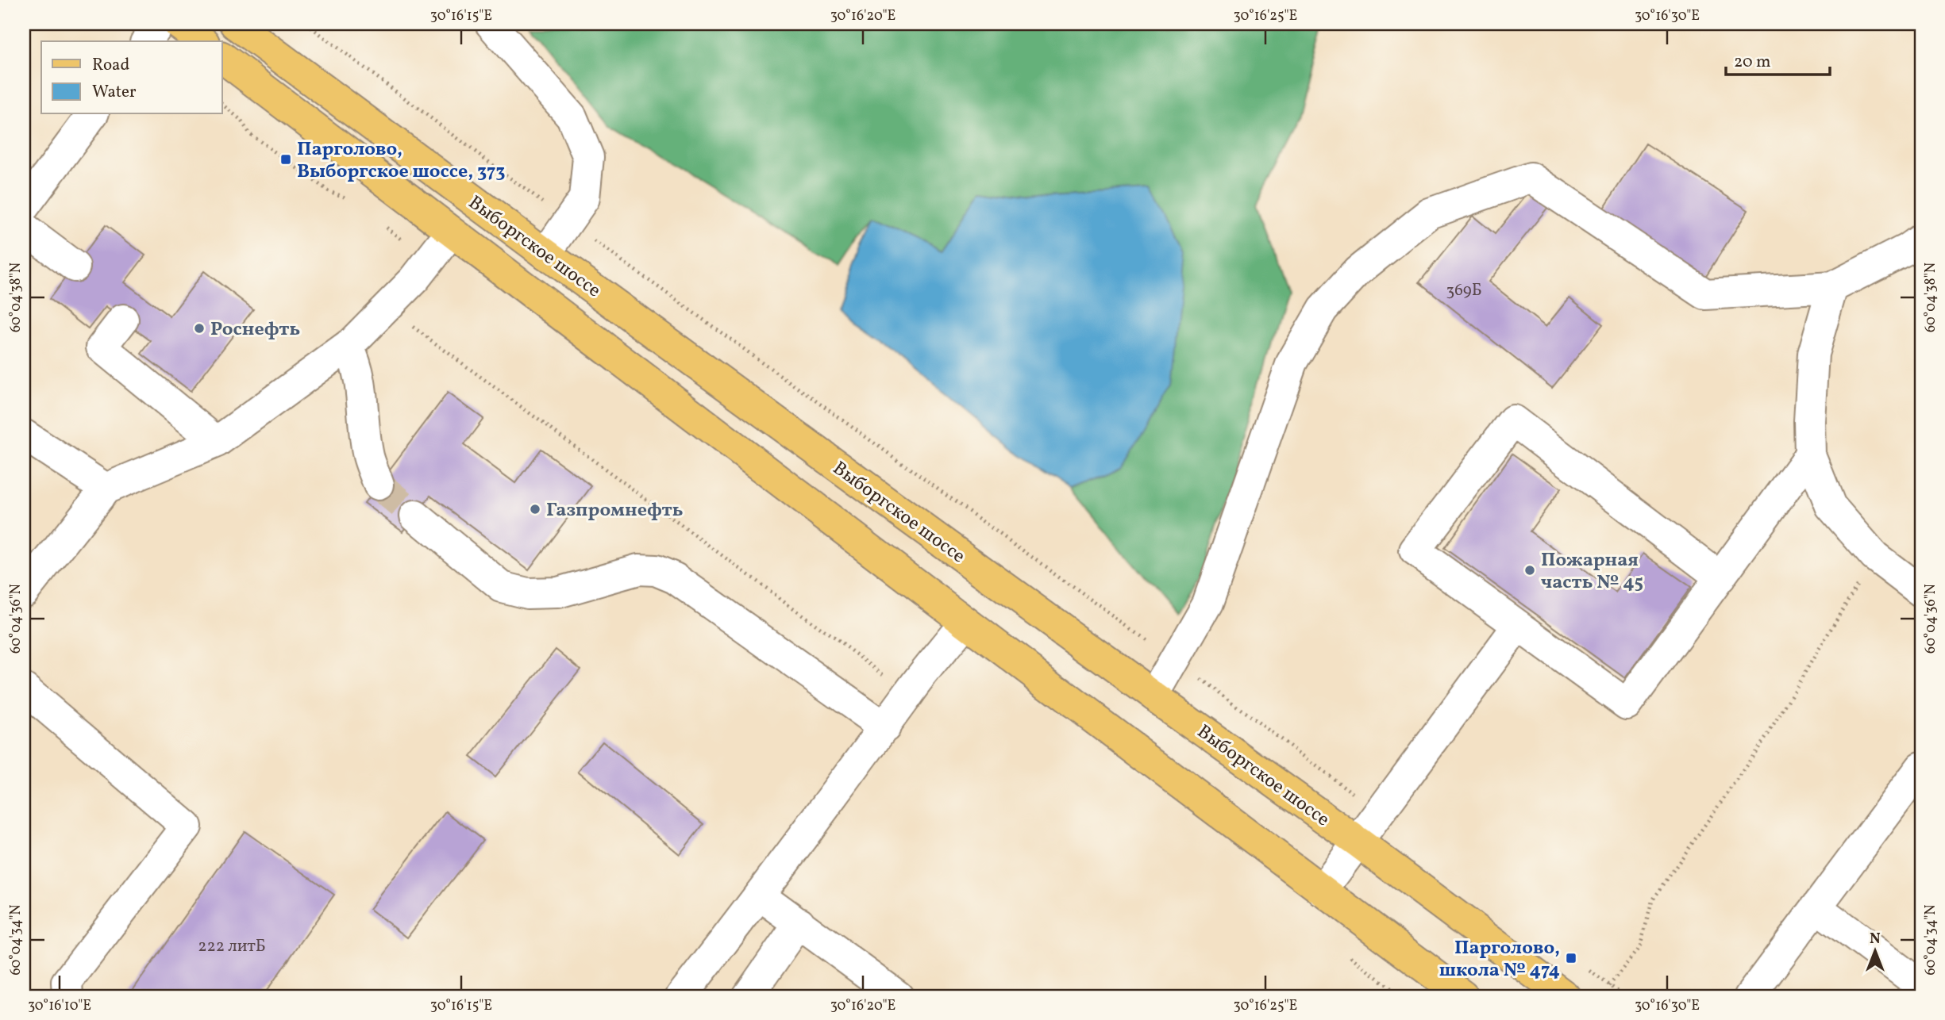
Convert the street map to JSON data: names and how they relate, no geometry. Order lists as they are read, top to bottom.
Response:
{
  "streets": {
    "main road": ["Выборгское шоссе"]
  },
  "places": {
    "transit": ["Парголово, Выборгское шоссе, 373", "Парголово, школа № 474"],
    "other": ["Роснефть", "Газпромнефть", "Пожарная часть № 45"]
  },
  "house_numbers": ["369Б", "222 литБ"],
  "legend": ["Road", "Water"],
  "scale_bar": "20 m",
  "north": "top",
  "coordinates": [
    "30°16'15\"E",
    "30°16'20\"E",
    "30°16'25\"E",
    "30°16'30\"E",
    "60°04'38\"N",
    "60°04'36\"N",
    "60°04'34\"N",
    "30°16'10\"E"
  ]
}
